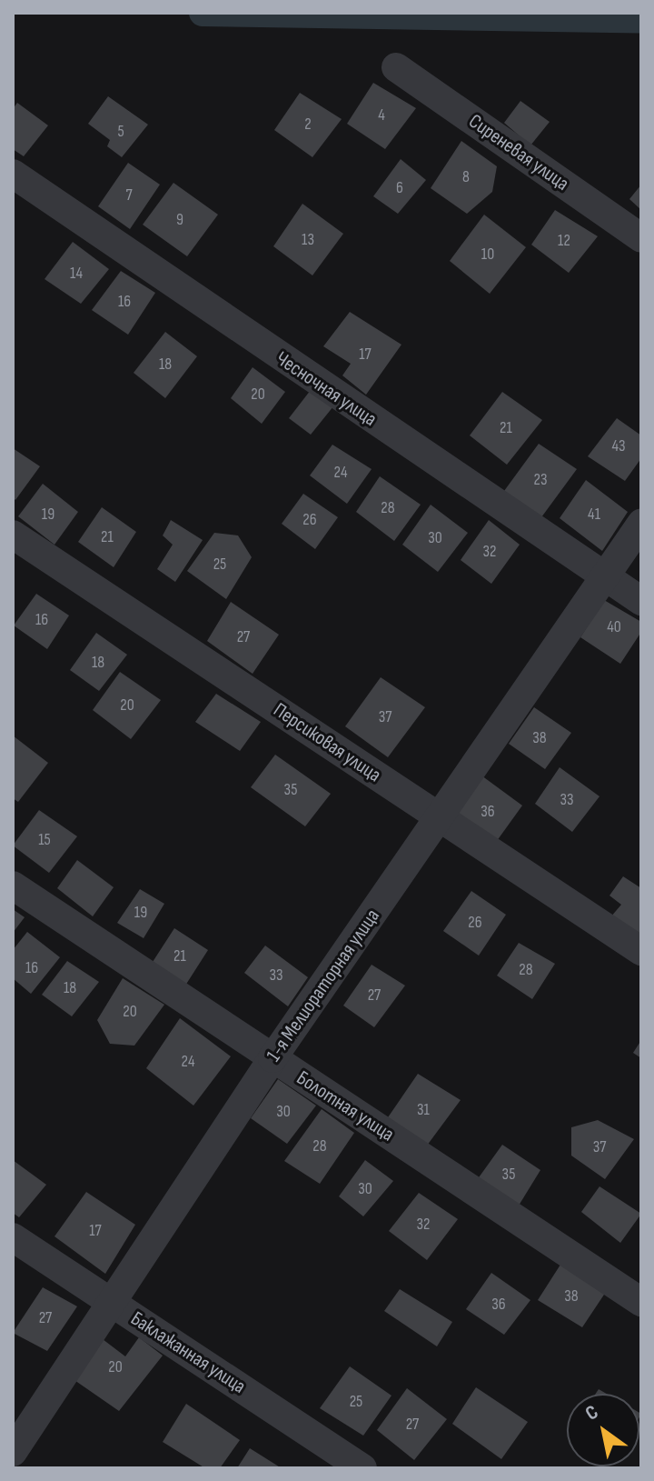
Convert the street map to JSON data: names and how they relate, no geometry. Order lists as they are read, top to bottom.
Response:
{
  "streets": {
    "street": [
      "Сиреневая улица",
      "Чесночная улица",
      "Персиковая улица",
      "1-я Мелиораторная улица",
      "Болотная улица",
      "Баклажанная улица"
    ]
  },
  "crossings": [
    ["Чесночная улица", "1-я Мелиораторная улица"],
    ["Персиковая улица", "1-я Мелиораторная улица"],
    ["1-я Мелиораторная улица", "Болотная улица"],
    ["1-я Мелиораторная улица", "Баклажанная улица"]
  ],
  "house_numbers": [
    "4",
    "2",
    "5",
    "8",
    "6",
    "7",
    "9",
    "13",
    "12",
    "10",
    "14",
    "16",
    "17",
    "18",
    "20",
    "21",
    "43",
    "24",
    "23",
    "28",
    "19",
    "41",
    "26",
    "21",
    "30",
    "32",
    "25",
    "16",
    "40",
    "27",
    "18",
    "20",
    "37",
    "38",
    "35",
    "33",
    "36",
    "15",
    "19",
    "26",
    "21",
    "16",
    "28",
    "33",
    "18",
    "27",
    "20",
    "24",
    "31",
    "30",
    "28",
    "37",
    "35",
    "30",
    "32",
    "17",
    "38",
    "36",
    "27",
    "20",
    "25",
    "27"
  ],
  "north": "top left"
}
